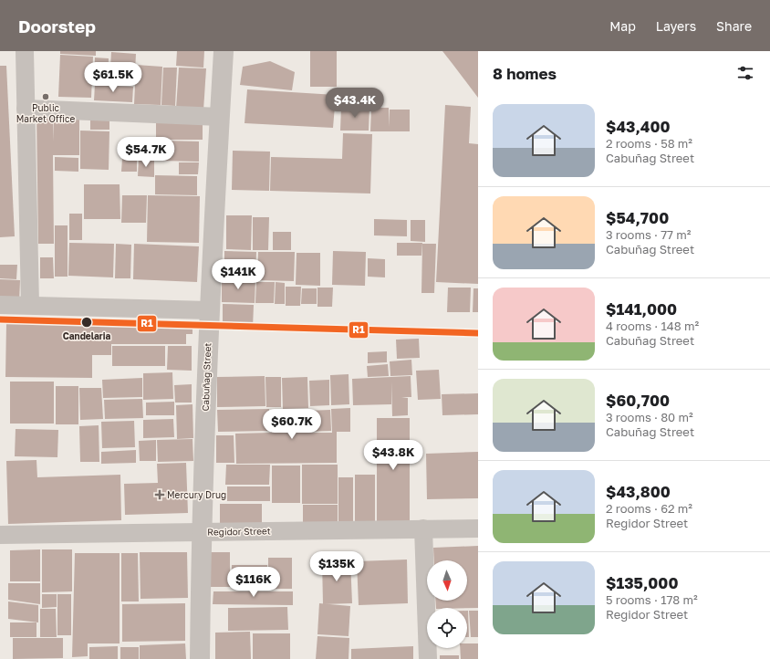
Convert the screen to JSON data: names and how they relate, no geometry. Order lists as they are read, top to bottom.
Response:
{
  "streets": {
    "street": ["Cabuñag Street", "Regidor Street"]
  },
  "crossings": [
    ["Cabuñag Street", "Regidor Street"]
  ],
  "places": {
    "other": ["Public Market Office", "Candelaria"],
    "health": ["Mercury Drug"]
  },
  "lines": ["transit line R1"],
  "north": "bottom",
  "page": {
    "header": "Doorstep",
    "nav": ["Map", "Layers", "Share"],
    "heading": "8 homes",
    "price": [
      "$61.5K",
      "$43.4K",
      "$54.7K",
      "$141K",
      "$60.7K",
      "$43.8K",
      "$135K",
      "$116K"
    ],
    "list": [
      {
        "name": "$43,400",
        "note": "2 rooms · 58 m² · Cabuñag Street"
      },
      {
        "name": "$54,700",
        "note": "3 rooms · 77 m² · Cabuñag Street"
      },
      {
        "name": "$141,000",
        "note": "4 rooms · 148 m² · Cabuñag Street"
      },
      {
        "name": "$60,700",
        "note": "3 rooms · 80 m² · Cabuñag Street"
      },
      {
        "name": "$43,800",
        "note": "2 rooms · 62 m² · Regidor Street"
      },
      {
        "name": "$135,000",
        "note": "5 rooms · 178 m² · Regidor Street"
      }
    ]
  }
}
